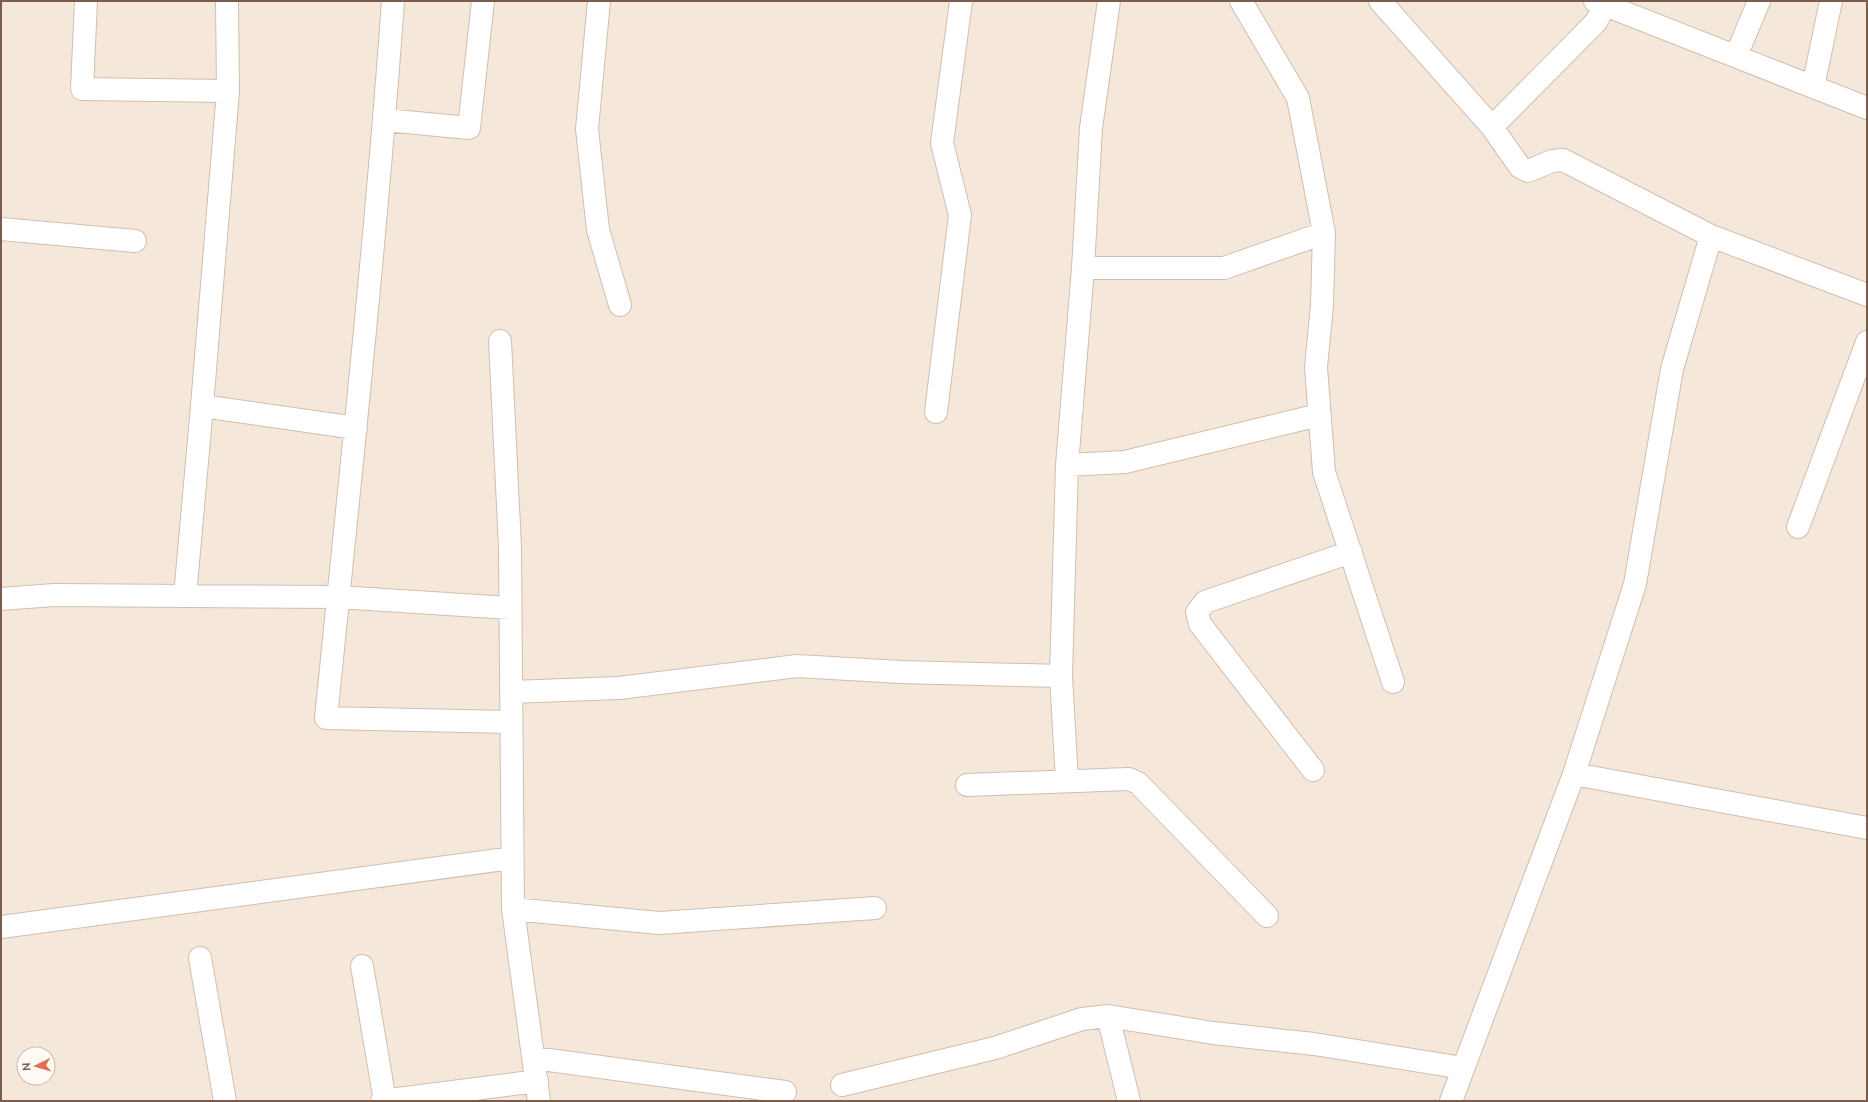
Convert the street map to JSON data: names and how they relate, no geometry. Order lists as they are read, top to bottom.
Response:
{
  "north": "left"
}
